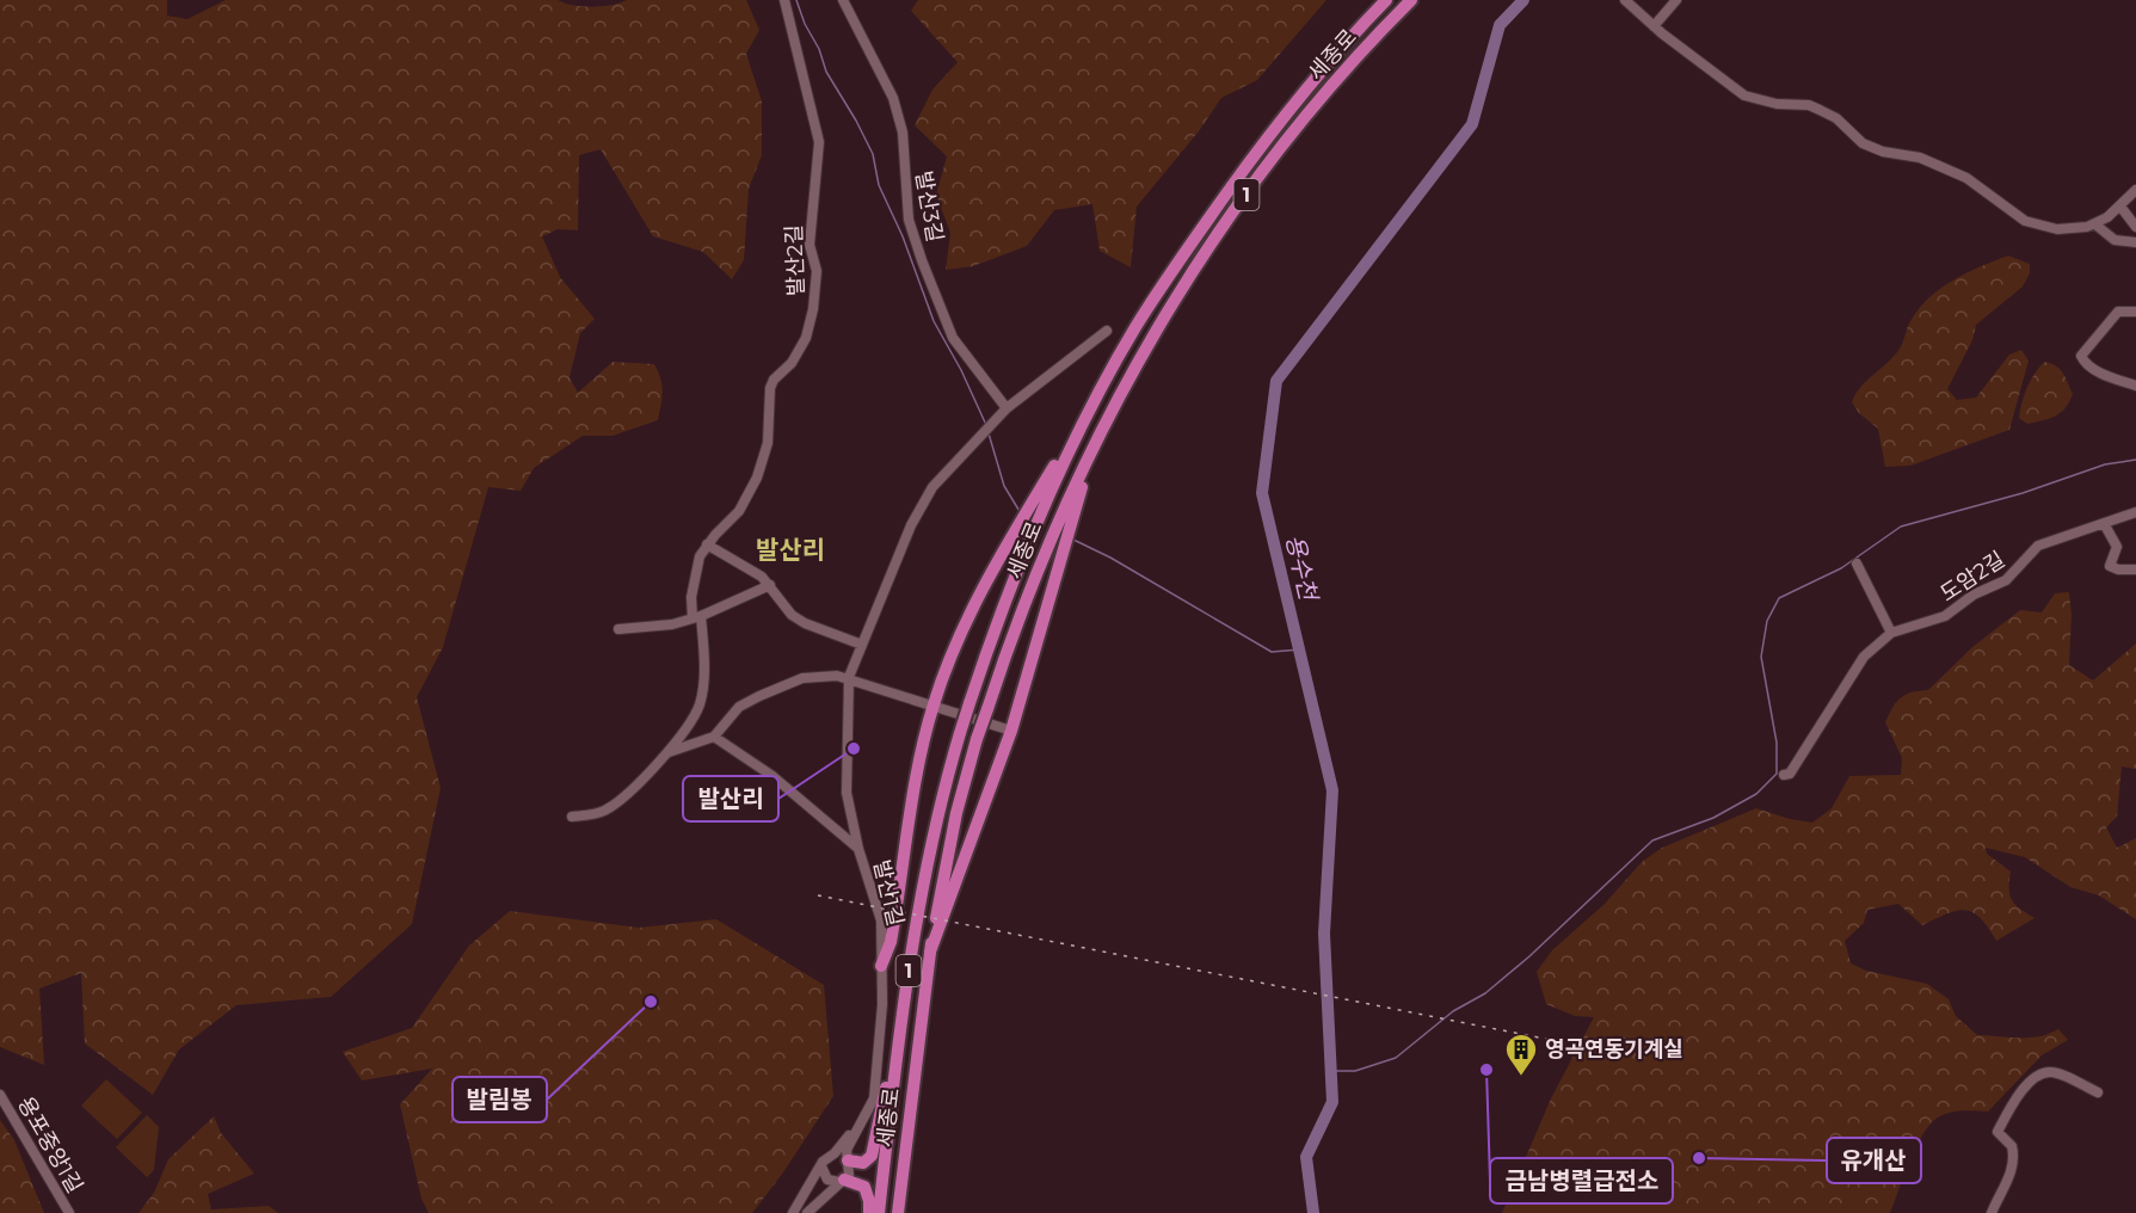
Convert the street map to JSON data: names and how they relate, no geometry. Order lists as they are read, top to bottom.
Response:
{
  "streets": {
    "highway": ["세종로", "1"],
    "street": [
      "발산3길",
      "발산2길",
      "도암2길",
      "발산1길",
      "용포중앙1길"
    ]
  },
  "crossings": [
    ["발산3길", "발산1길"]
  ],
  "districts": ["발산리"],
  "water": ["용수천"],
  "places": {
    "other": [
      "발산리",
      "발림봉",
      "금남병렬급전소",
      "유개산"
    ],
    "building": ["영곡연동기계실"]
  }
}
